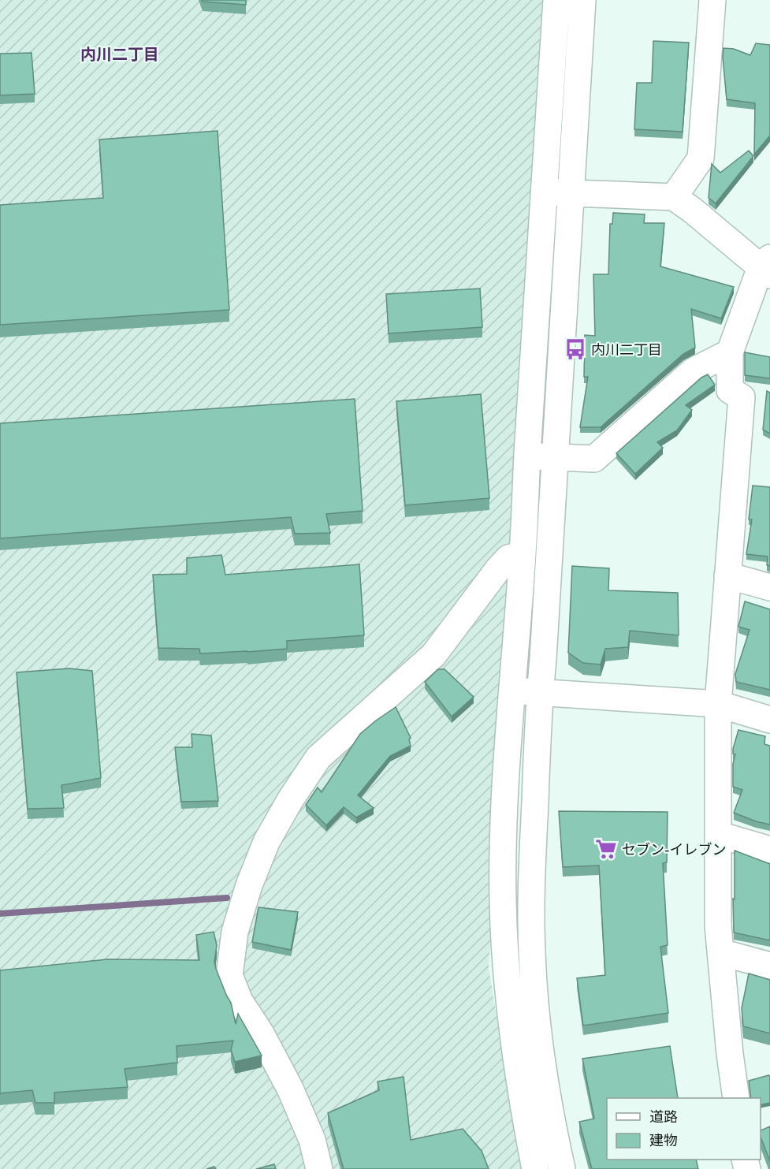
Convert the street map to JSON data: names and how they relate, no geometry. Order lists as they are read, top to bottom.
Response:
{
  "districts": ["内川二丁目"],
  "places": {
    "bus stop": ["内川二丁目"],
    "supermarket": ["セブン-イレブン"]
  },
  "legend": ["道路", "建物"]
}
